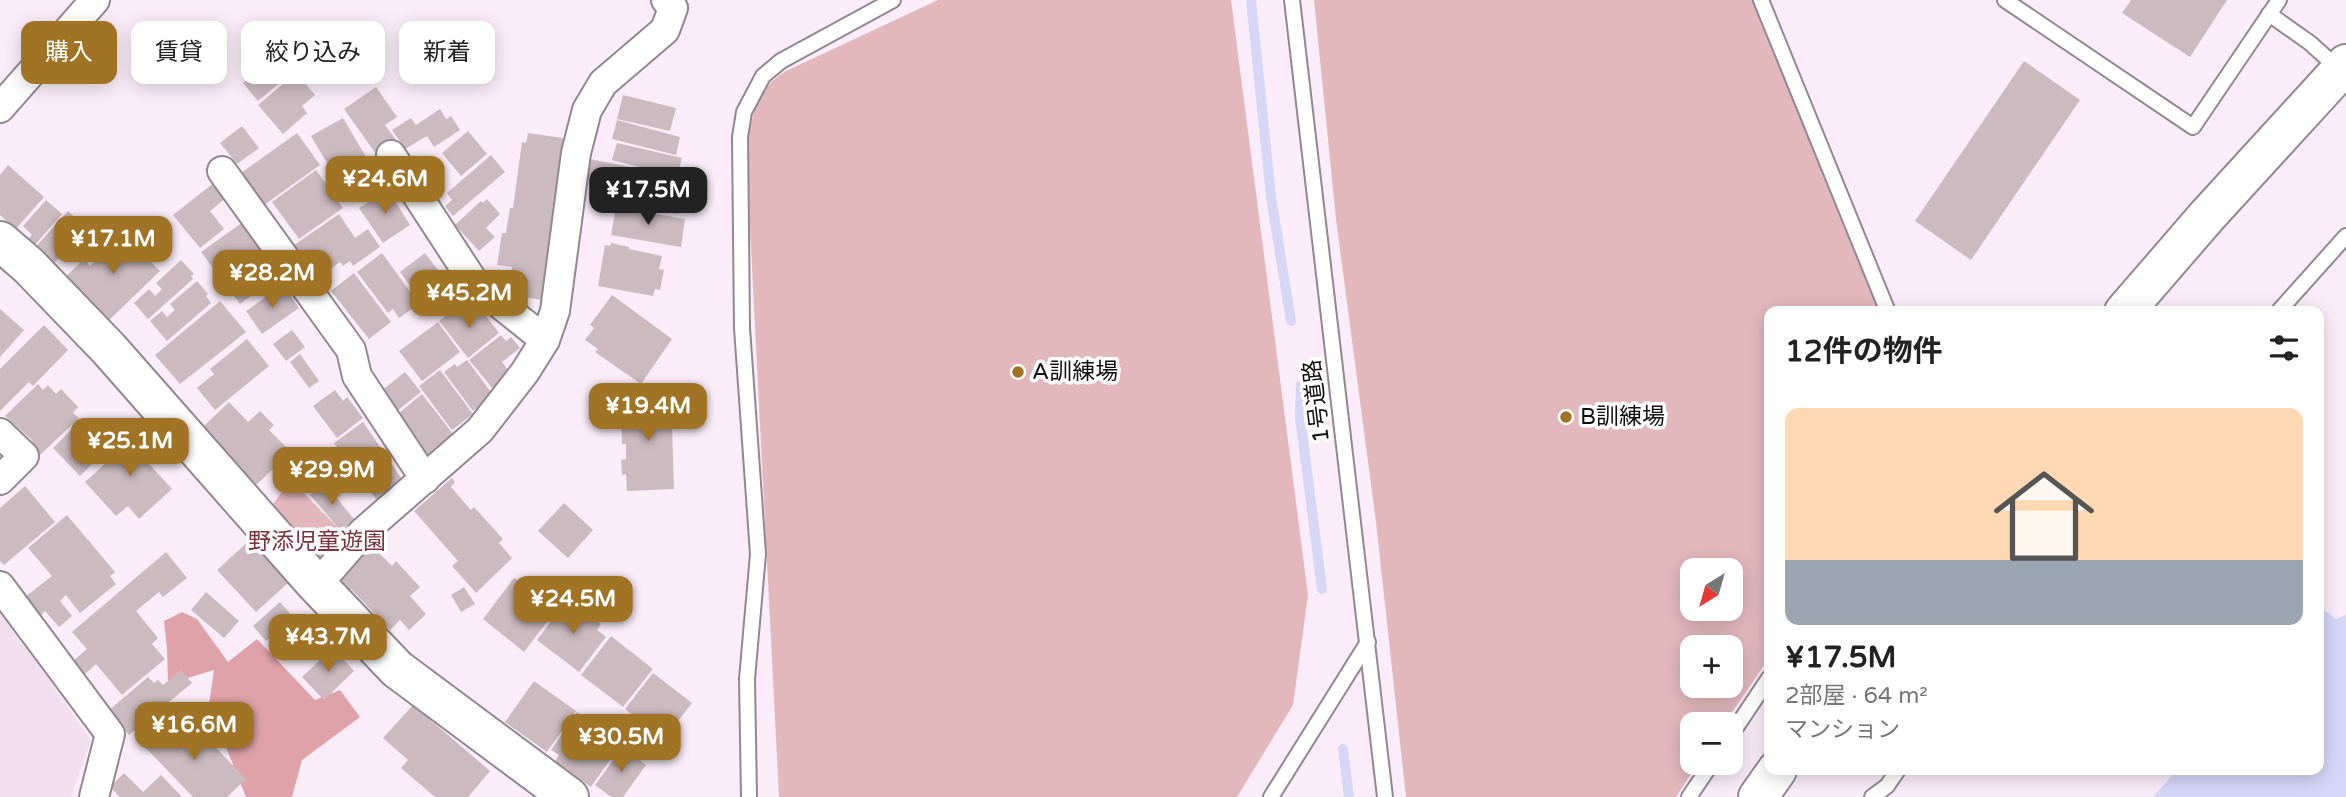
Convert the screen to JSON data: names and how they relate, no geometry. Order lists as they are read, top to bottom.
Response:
{
  "streets": {
    "lane": ["1号道路"]
  },
  "parks": ["野添児童遊園"],
  "places": ["A訓練場", "B訓練場"],
  "north": "bottom left",
  "page": {
    "chip": [
      "購入",
      "賃貸",
      "絞り込み",
      "新着"
    ],
    "price": [
      "¥24.6M",
      "¥17.5M",
      "¥17.1M",
      "¥28.2M",
      "¥45.2M",
      "¥19.4M",
      "¥25.1M",
      "¥29.9M",
      "¥24.5M",
      "¥43.7M",
      "¥16.6M",
      "¥30.5M"
    ],
    "heading": "12件の物件",
    "list": [
      {
        "name": "¥17.5M",
        "note": "2部屋 · 64 m² · マンション"
      }
    ],
    "map_buttons": ["+", "−"]
  }
}
